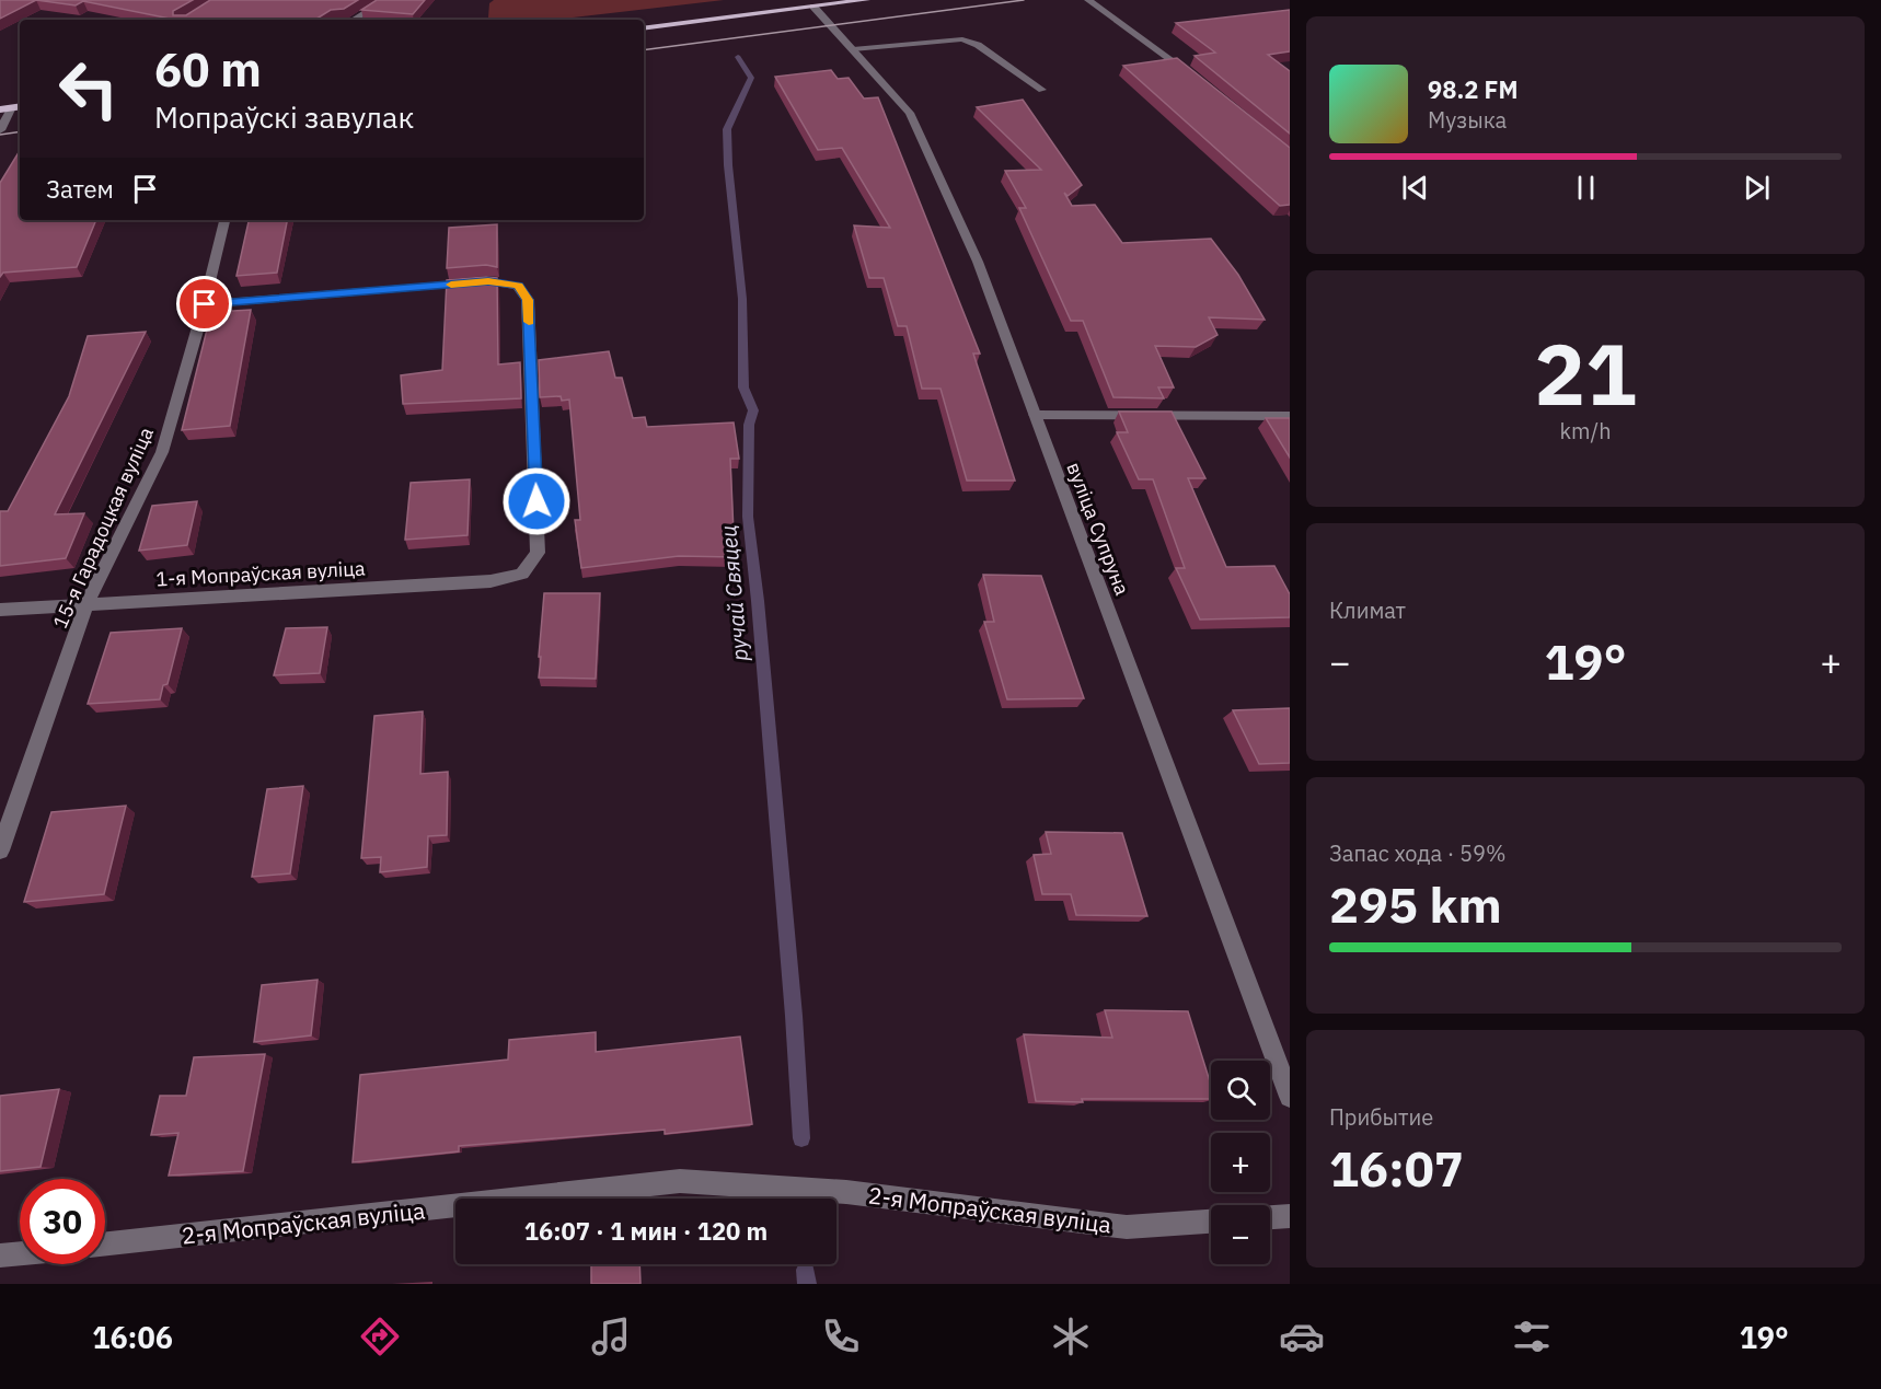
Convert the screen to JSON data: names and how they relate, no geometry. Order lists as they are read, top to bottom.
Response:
{
  "streets": {
    "street": [
      "15-я Гарадоцкая вуліца",
      "вуліца Супруна",
      "1-я Мопраўская вуліца",
      "2-я Мопраўская вуліца"
    ]
  },
  "crossings": [
    ["15-я Гарадоцкая вуліца", "1-я Мопраўская вуліца"]
  ],
  "water": ["ручай Свяцец"],
  "page": {
    "turn": ["60 m", "Мопраўскі завулак"],
    "song": ["98.2 FM", "Музыка"],
    "then": "Затем",
    "tile": [
      ["21", "km/h"],
      "Климат",
      ["Запас хода · 59%", "295 km"],
      ["Прибытие", "16:07"]
    ],
    "heat": ["−", "19°", "+"],
    "map_buttons": ["+", "−"],
    "limit": "30",
    "trip": "16:07 · 1 мин · 120 m",
    "tabs": ["16:06", "19°"]
  }
}
